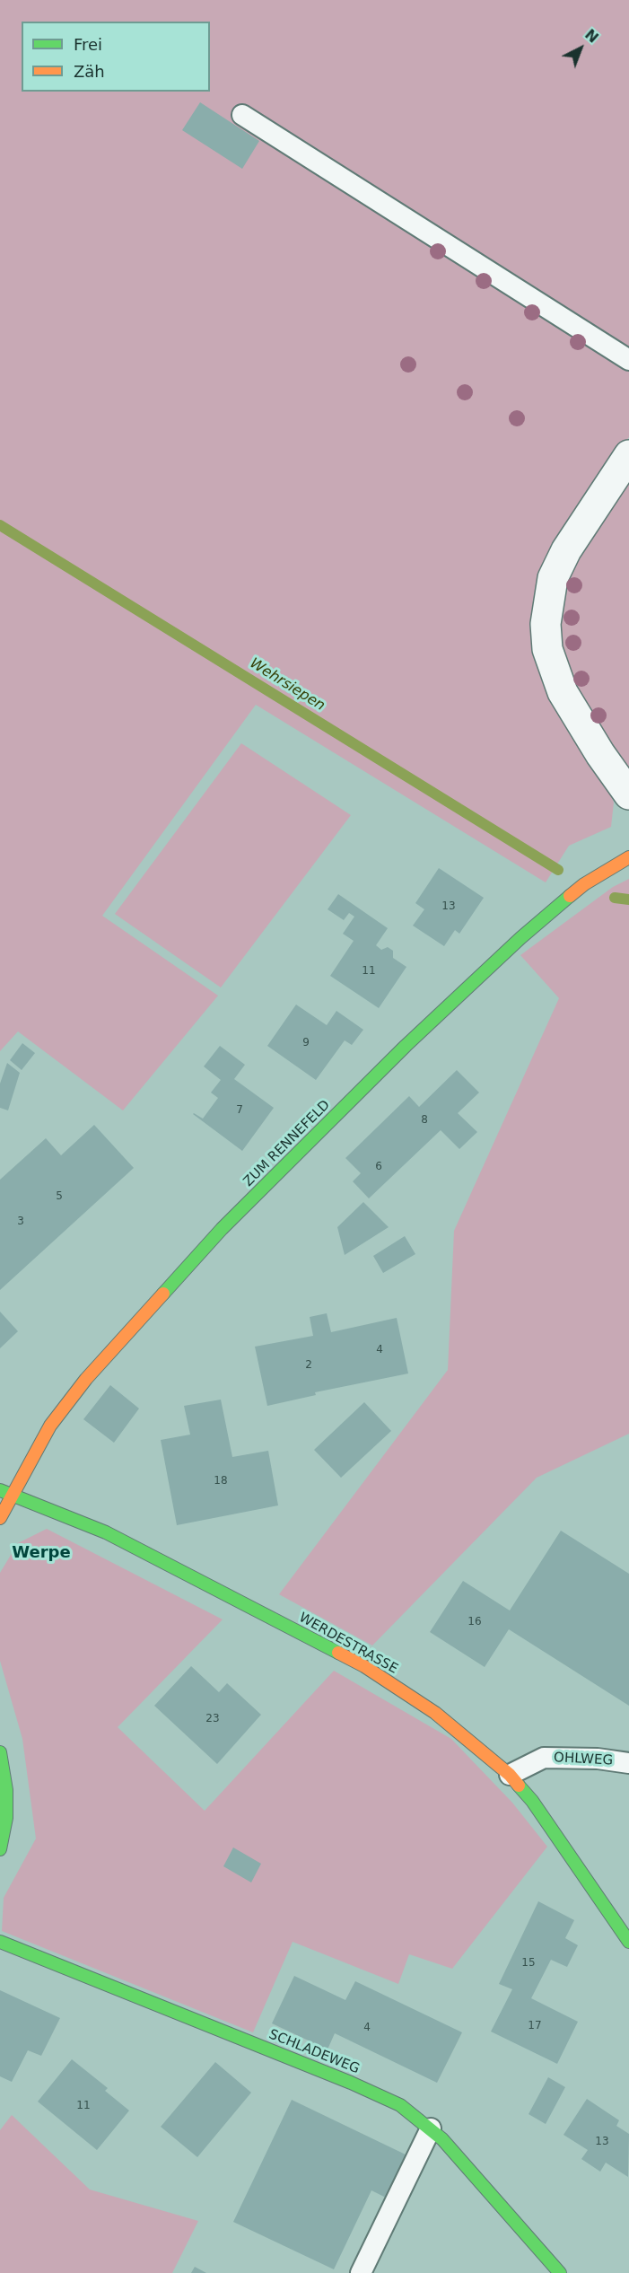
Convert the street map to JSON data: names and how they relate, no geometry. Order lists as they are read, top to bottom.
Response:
{
  "streets": {
    "street": ["ZUM RENNEFELD", "WERDESTRASSE", "SCHLADEWEG"],
    "lane": ["OHLWEG"]
  },
  "crossings": [
    ["ZUM RENNEFELD", "WERDESTRASSE"],
    ["WERDESTRASSE", "OHLWEG"]
  ],
  "districts": ["Werpe"],
  "water": ["Wehrsiepen"],
  "house_numbers": [
    "13",
    "11",
    "9",
    "7",
    "8",
    "6",
    "5",
    "3",
    "4",
    "2",
    "18",
    "16",
    "23",
    "15",
    "17",
    "4",
    "11",
    "13"
  ],
  "legend": ["Frei", "Zäh"],
  "north": "top right"
}
